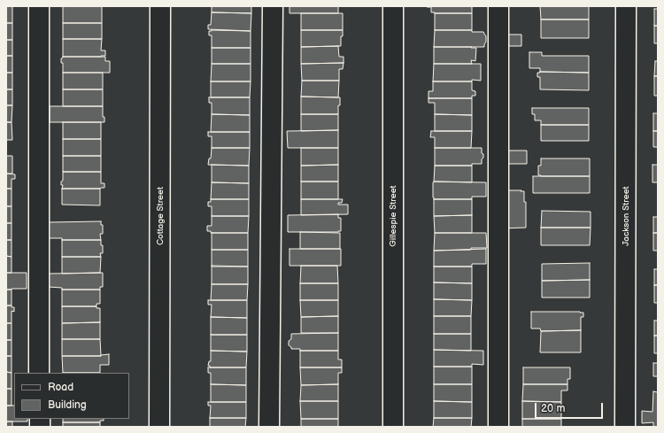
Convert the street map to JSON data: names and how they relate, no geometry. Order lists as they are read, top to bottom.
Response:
{
  "streets": {
    "street": ["Cottage Street", "Gillespie Street", "Jackson Street"]
  },
  "legend": ["Road", "Building"],
  "scale_bar": "20 m"
}
